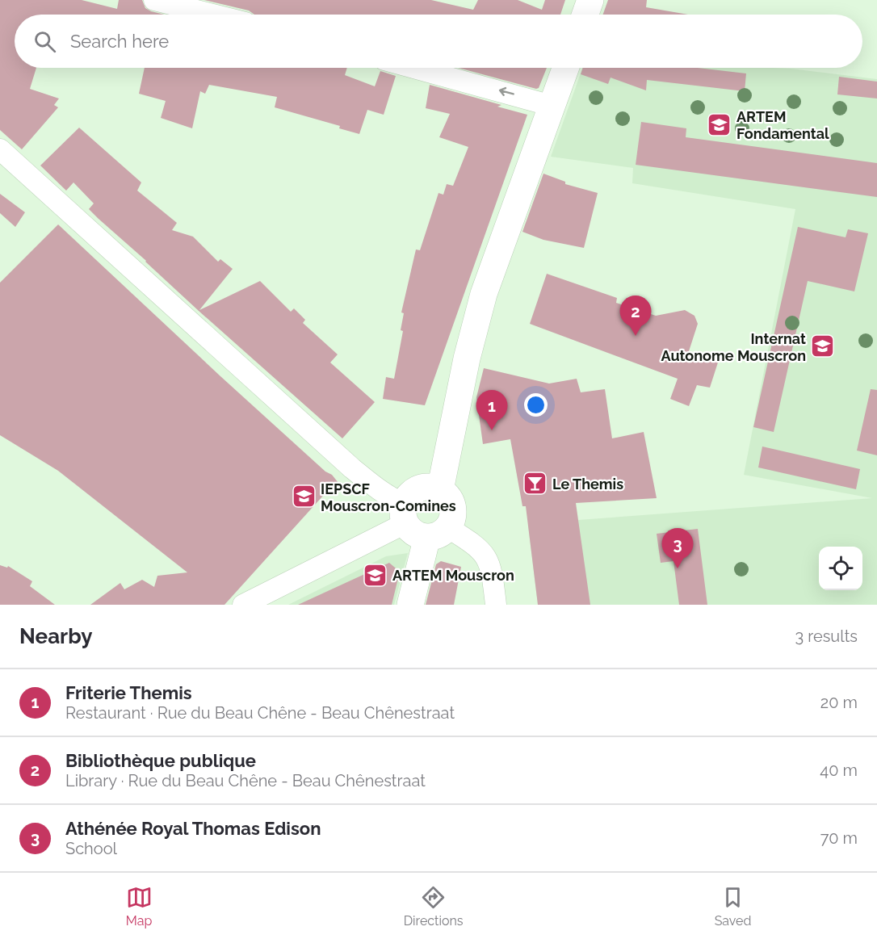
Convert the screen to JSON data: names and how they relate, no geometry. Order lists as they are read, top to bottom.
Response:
{
  "places": {
    "school or university": [
      "ARTEM Fondamental",
      "Internat Autonome Mouscron",
      "IEPSCF Mouscron-Comines",
      "ARTEM Mouscron"
    ],
    "bar": ["Le Themis"]
  },
  "page": {
    "search": "Search here",
    "pins": ["2", "1", "3"],
    "heading": ["Nearby", "3 results"],
    "list": [
      {
        "mark": "1",
        "name": "Friterie Themis",
        "note": "Restaurant · Rue du Beau Chêne - Beau Chênestraat",
        "value": "20 m"
      },
      {
        "mark": "2",
        "name": "Bibliothèque publique",
        "note": "Library · Rue du Beau Chêne - Beau Chênestraat",
        "value": "40 m"
      },
      {
        "mark": "3",
        "name": "Athénée Royal Thomas Edison",
        "note": "School",
        "value": "70 m"
      }
    ],
    "nav": ["Map", "Directions", "Saved"]
  }
}
